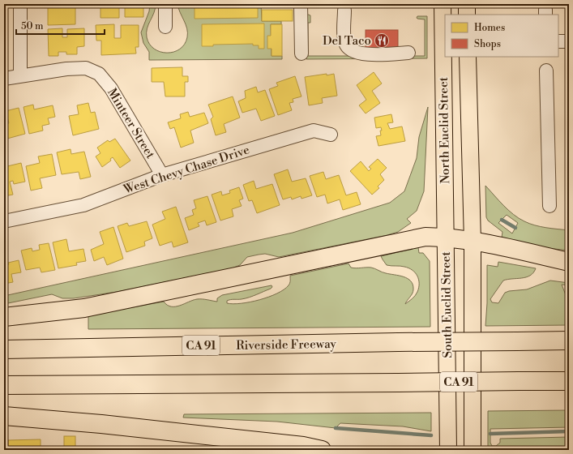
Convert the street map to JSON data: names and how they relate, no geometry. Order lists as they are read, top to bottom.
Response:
{
  "streets": {
    "highway": ["Riverside Freeway", "CA 91"],
    "main road": ["North Euclid Street", "South Euclid Street"],
    "street": ["Minteer Street", "West Chevy Chase Drive"]
  },
  "crossings": [
    ["Minteer Street", "West Chevy Chase Drive"],
    ["North Euclid Street", "South Euclid Street"]
  ],
  "places": {
    "restaurant": ["Del Taco"]
  },
  "legend": ["Homes", "Shops"],
  "scale_bar": "50 m"
}
